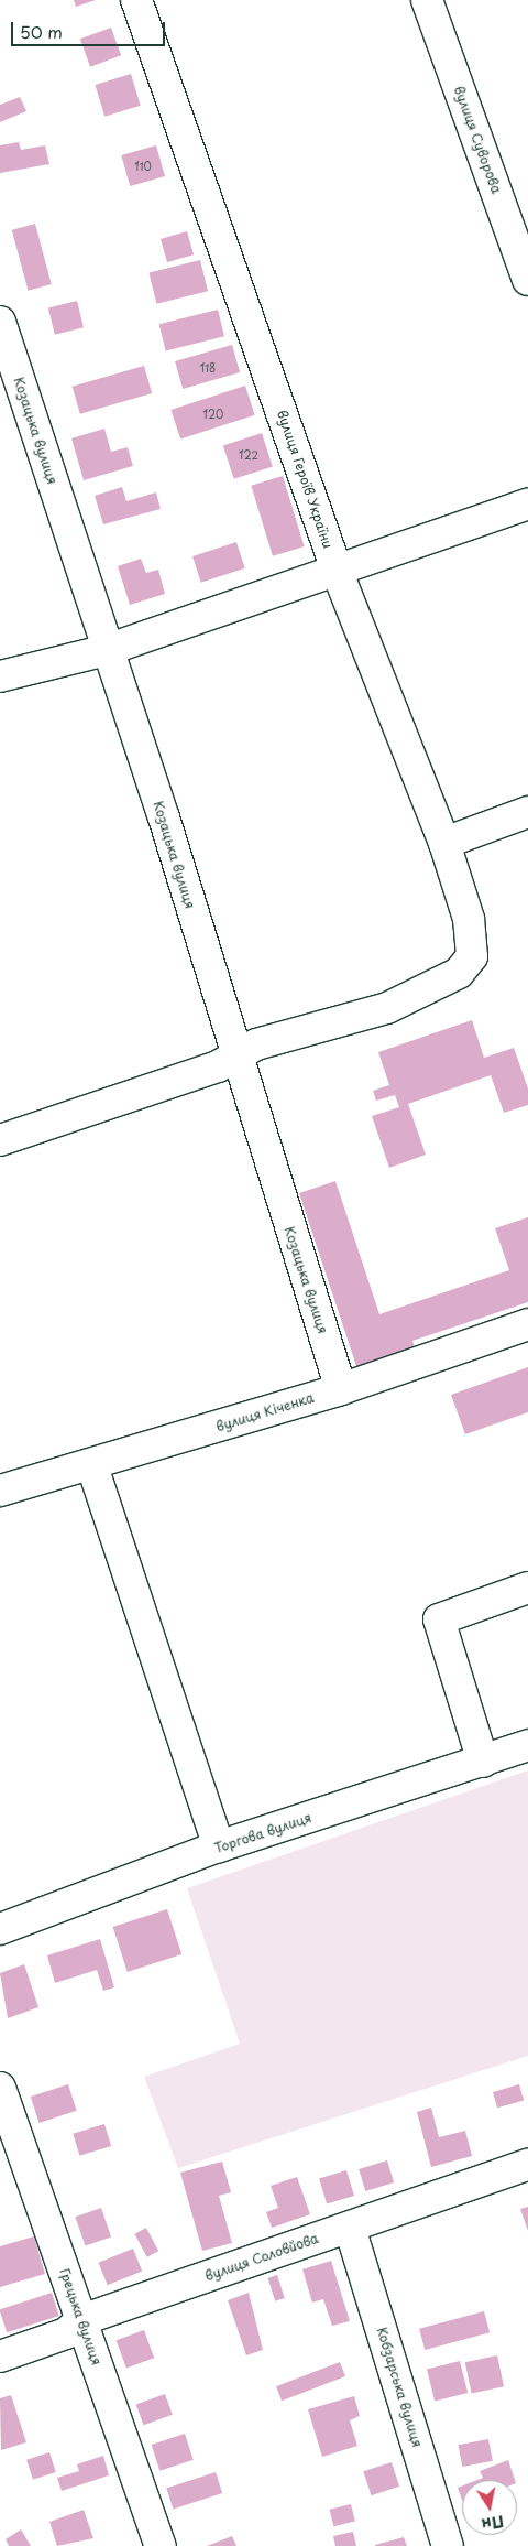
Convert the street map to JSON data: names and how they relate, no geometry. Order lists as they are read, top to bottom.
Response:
{
  "streets": {
    "street": [
      "вулиця Суворова",
      "Козацька вулиця",
      "вулиця Героїв України",
      "вулиця Кіченка",
      "Торгова вулиця",
      "вулиця Соловйова",
      "Грецька вулиця",
      "Кобзарська вулиця"
    ]
  },
  "crossings": [
    ["Козацька вулиця", "вулиця Героїв України"],
    ["Козацька вулиця", "вулиця Кіченка"],
    ["вулиця Соловйова", "Грецька вулиця"],
    ["вулиця Соловйова", "Кобзарська вулиця"]
  ],
  "house_numbers": [
    "110",
    "118",
    "120",
    "122"
  ],
  "scale_bar": "50 m",
  "north": "bottom"
}
